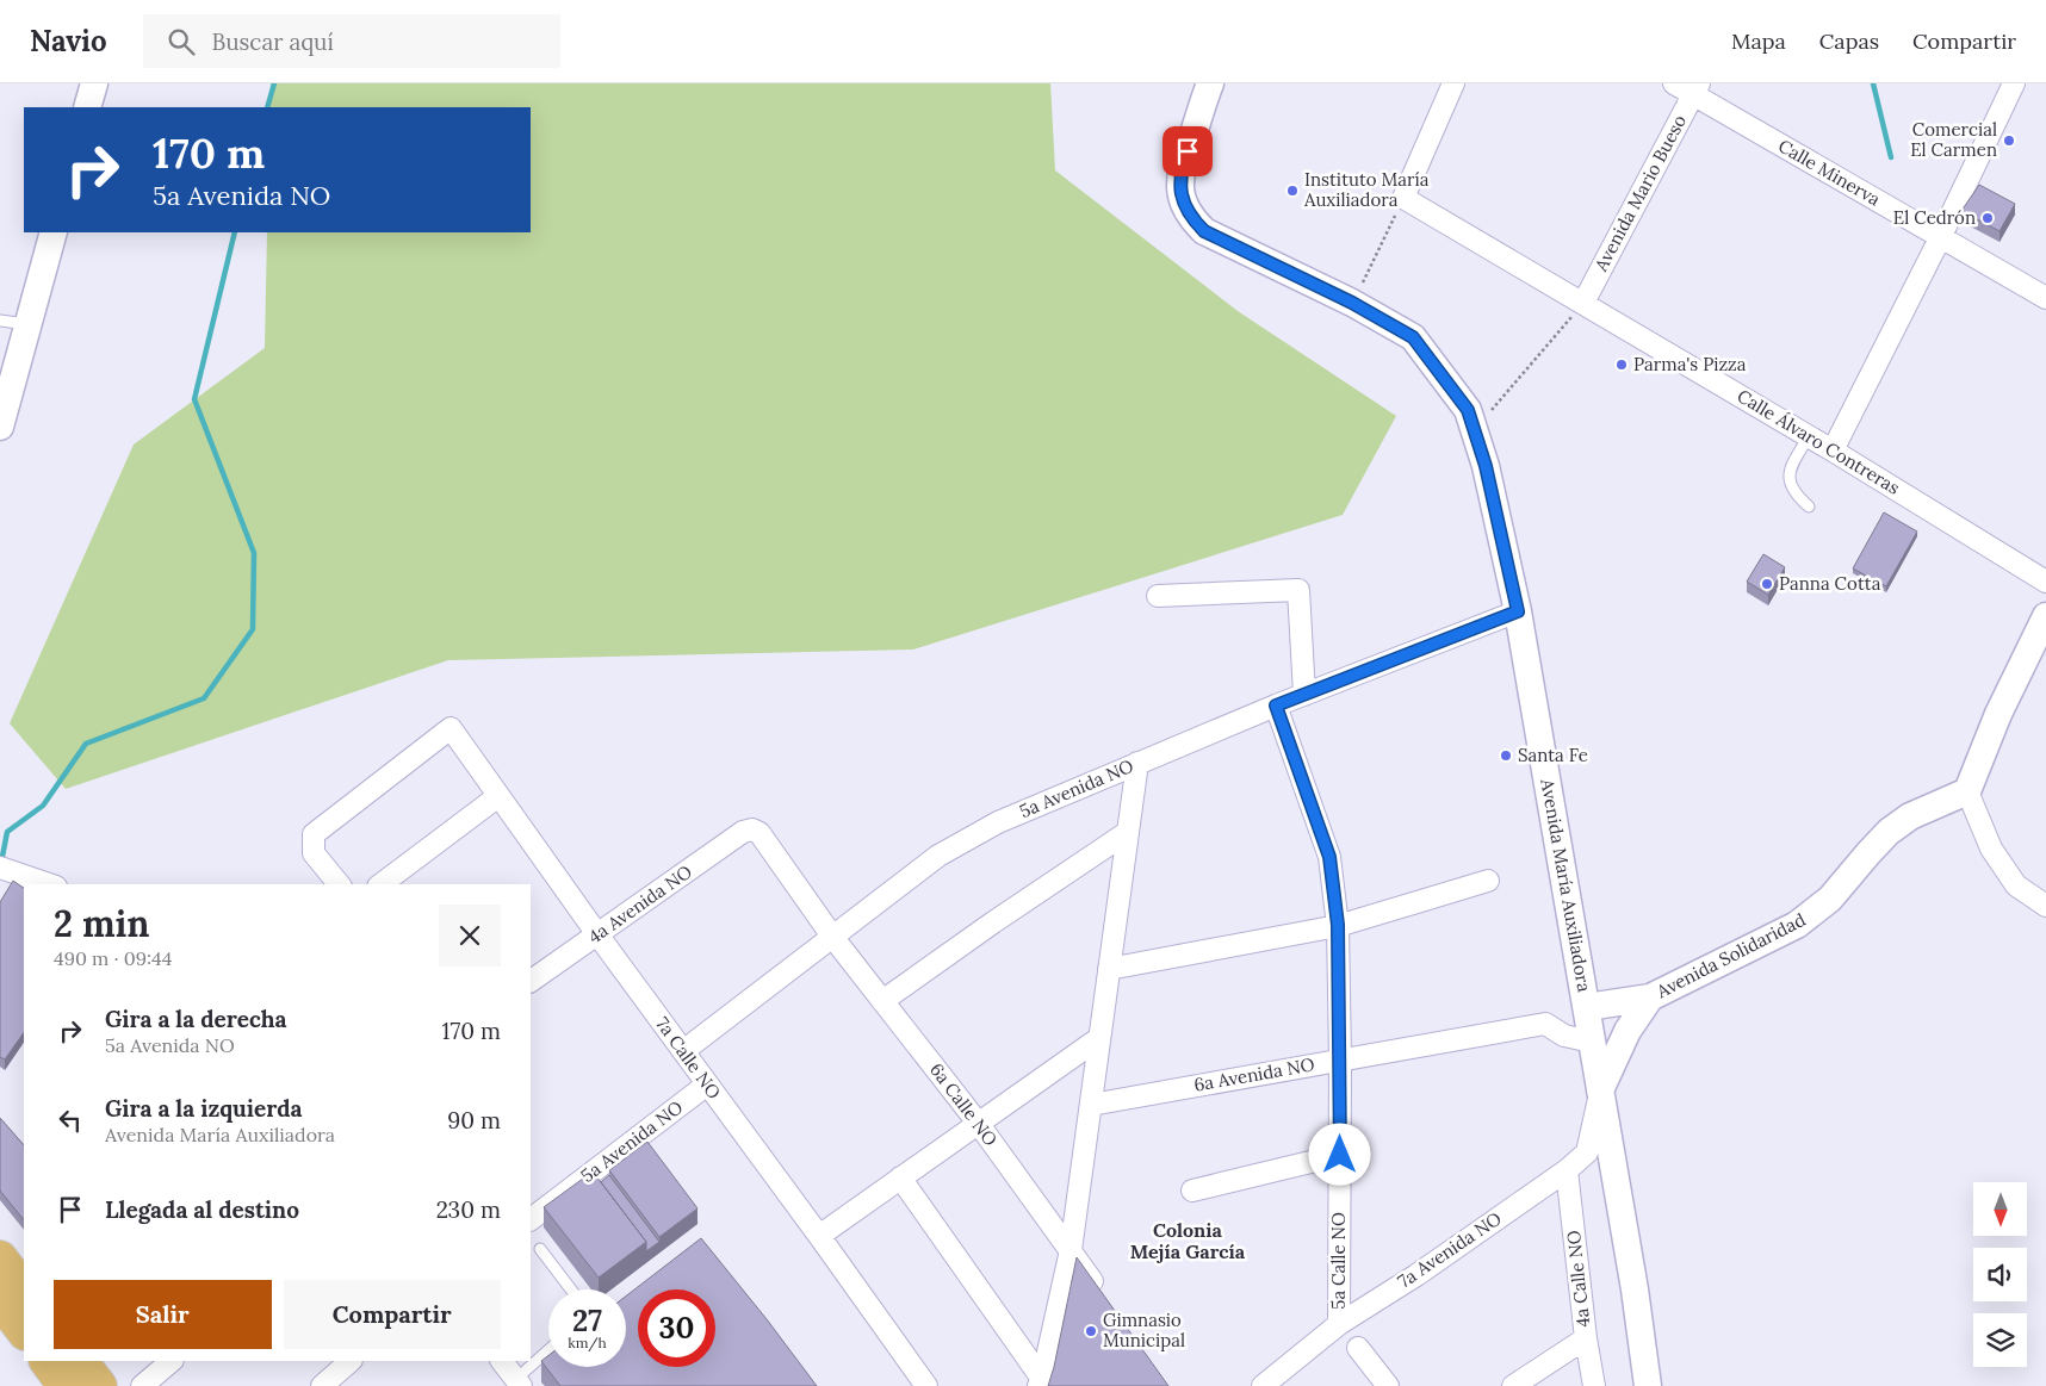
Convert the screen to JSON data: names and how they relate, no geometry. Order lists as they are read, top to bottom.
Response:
{
  "streets": {
    "street": [
      "Calle Minerva",
      "Avenida Mario Bueso",
      "Calle Álvaro Contreras",
      "5a Avenida NO",
      "Avenida María Auxiliadora",
      "4a Avenida NO",
      "Avenida Solidaridad",
      "7a Calle NO",
      "6a Avenida NO",
      "6a Calle NO",
      "7a Avenida NO",
      "5a Calle NO",
      "4a Calle NO"
    ]
  },
  "crossings": [
    ["Calle Minerva", "Avenida Mario Bueso"],
    ["Avenida Mario Bueso", "Calle Álvaro Contreras"],
    ["5a Avenida NO", "Avenida María Auxiliadora"],
    ["5a Avenida NO", "7a Calle NO"],
    ["5a Avenida NO", "6a Calle NO"],
    ["5a Avenida NO", "5a Calle NO"],
    ["Avenida María Auxiliadora", "Avenida Solidaridad"],
    ["Avenida María Auxiliadora", "6a Avenida NO"],
    ["Avenida María Auxiliadora", "7a Avenida NO"],
    ["4a Avenida NO", "7a Calle NO"],
    ["4a Avenida NO", "6a Calle NO"],
    ["Avenida Solidaridad", "7a Avenida NO"],
    ["6a Avenida NO", "5a Calle NO"],
    ["7a Avenida NO", "5a Calle NO"],
    ["7a Avenida NO", "4a Calle NO"]
  ],
  "districts": ["Colonia Mejía García"],
  "places": [
    "Comercial El Carmen",
    "Instituto María Auxiliadora",
    "El Cedrón",
    "Parma's Pizza",
    "Panna Cotta",
    "Santa Fe",
    "Gimnasio Municipal"
  ],
  "north": "bottom",
  "page": {
    "header": "Navio",
    "search": "Buscar aquí",
    "nav": ["Mapa", "Capas", "Compartir"],
    "turn": ["170 m", "5a Avenida NO"],
    "heading": ["2 min", "490 m · 09:44"],
    "list": [
      {
        "name": "Gira a la derecha",
        "note": "5a Avenida NO",
        "value": "170 m"
      },
      {
        "name": "Gira a la izquierda",
        "note": "Avenida María Auxiliadora",
        "value": "90 m"
      },
      {
        "name": "Llegada al destino",
        "value": "230 m"
      }
    ],
    "buttons": ["Salir", "Compartir"],
    "speed": "27 km/h",
    "limit": "30"
  }
}
